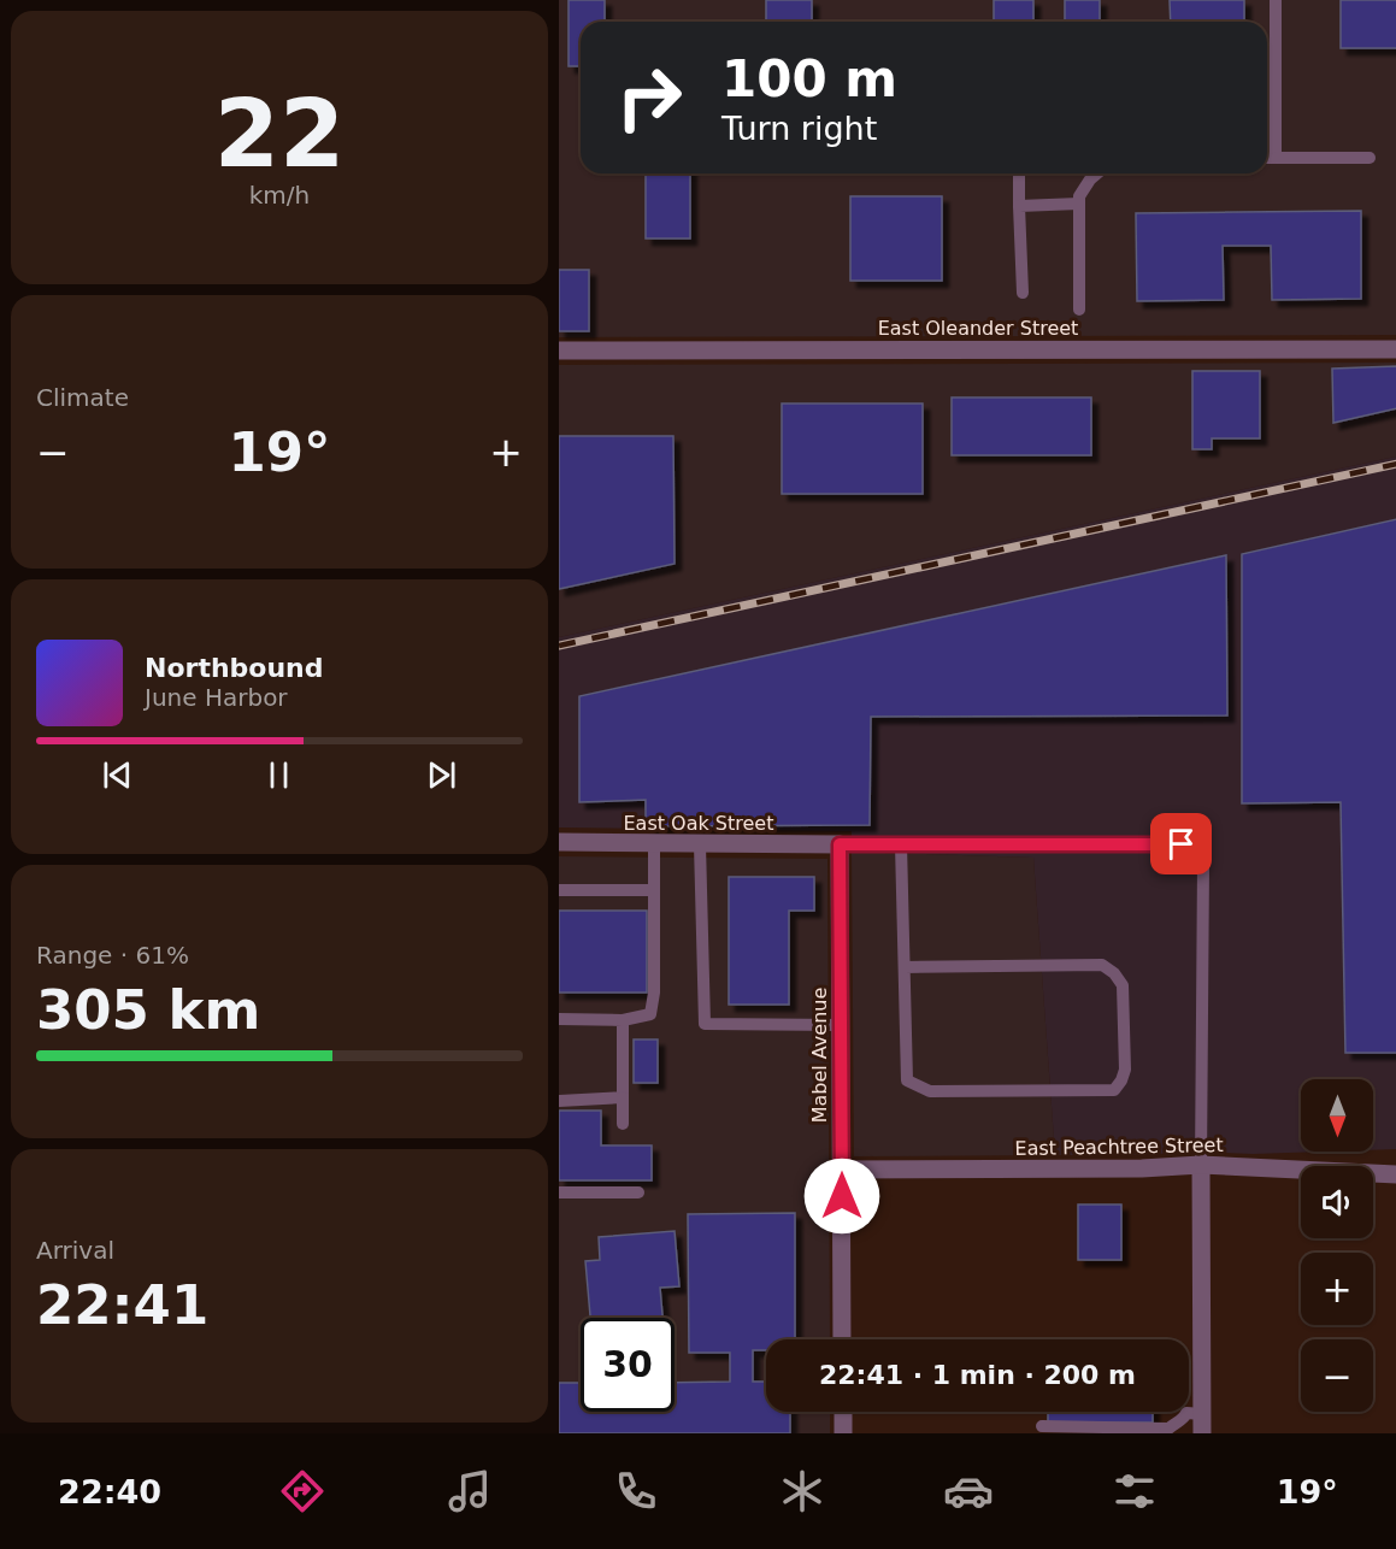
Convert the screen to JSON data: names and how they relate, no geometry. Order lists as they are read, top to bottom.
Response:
{
  "streets": {
    "street": [
      "East Oleander Street",
      "East Oak Street",
      "Mabel Avenue",
      "East Peachtree Street"
    ]
  },
  "crossings": [
    ["East Oak Street", "Mabel Avenue"],
    ["Mabel Avenue", "East Peachtree Street"]
  ],
  "north": "bottom",
  "page": {
    "tile": [
      ["22", "km/h"],
      "Climate",
      ["Range · 61%", "305 km"],
      ["Arrival", "22:41"]
    ],
    "turn": ["100 m", "Turn right"],
    "heat": ["−", "19°", "+"],
    "song": ["Northbound", "June Harbor"],
    "map_buttons": ["+", "−"],
    "limit": "30",
    "trip": "22:41 · 1 min · 200 m",
    "tabs": ["22:40", "19°"]
  }
}
